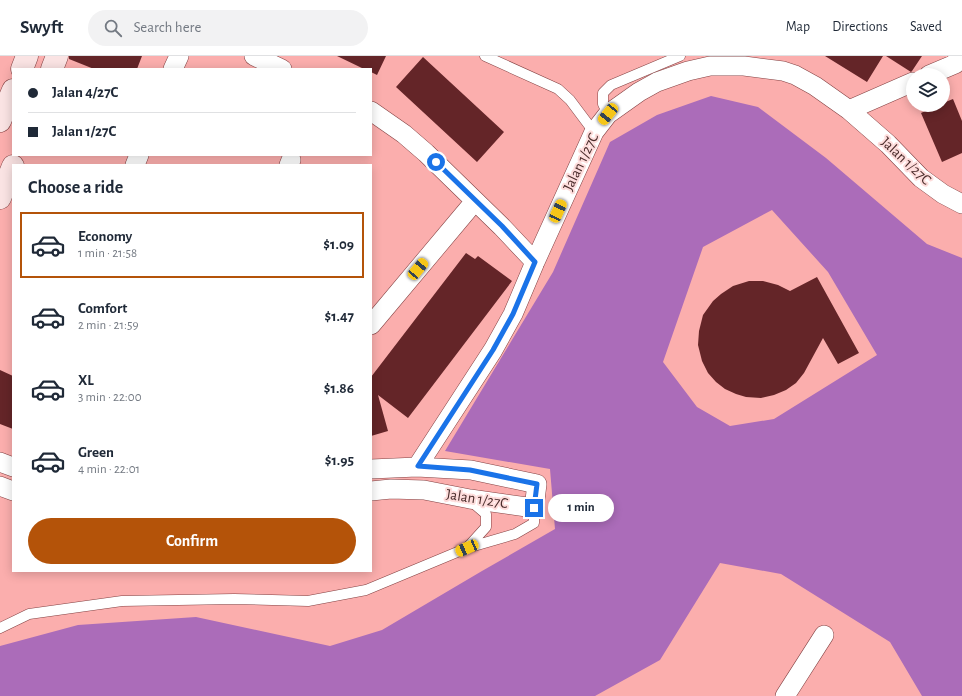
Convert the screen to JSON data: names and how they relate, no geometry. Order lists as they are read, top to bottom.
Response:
{
  "streets": {
    "street": ["Jalan 1/27C"]
  },
  "page": {
    "header": "Swyft",
    "search": "Search here",
    "nav": ["Map", "Directions", "Saved"],
    "banner": ["Jalan 4/27C", "Jalan 1/27C"],
    "heading": "Choose a ride",
    "list": [
      {
        "name": "Economy",
        "note": "1 min · 21:58",
        "value": "$1.09"
      },
      {
        "name": "Comfort",
        "note": "2 min · 21:59",
        "value": "$1.47"
      },
      {
        "name": "XL",
        "note": "3 min · 22:00",
        "value": "$1.86"
      },
      {
        "name": "Green",
        "note": "4 min · 22:01",
        "value": "$1.95"
      }
    ],
    "bubble": "1 min",
    "buttons": "Confirm"
  }
}
